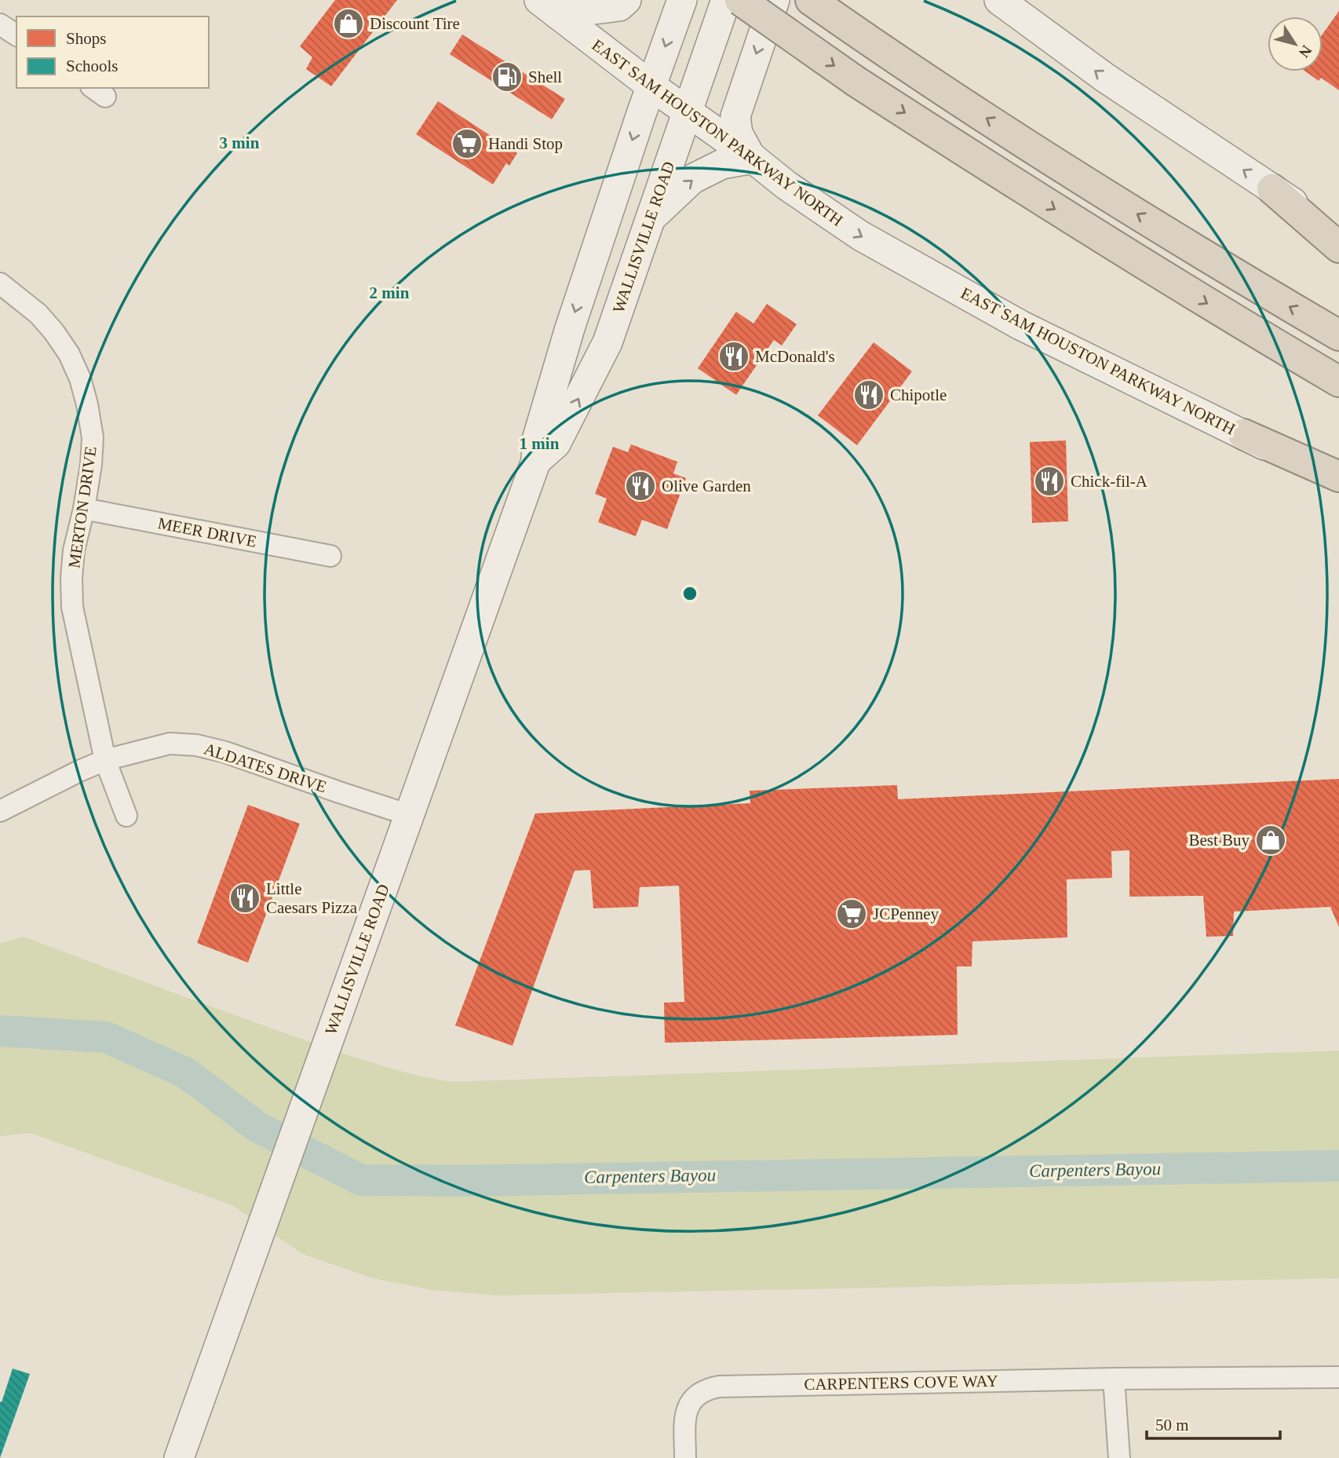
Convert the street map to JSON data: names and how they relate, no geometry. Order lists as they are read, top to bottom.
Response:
{
  "streets": {
    "main road": ["EAST SAM HOUSTON PARKWAY NORTH", "WALLISVILLE ROAD"],
    "street": [
      "MERTON DRIVE",
      "MEER DRIVE",
      "ALDATES DRIVE",
      "CARPENTERS COVE WAY"
    ]
  },
  "crossings": [
    ["EAST SAM HOUSTON PARKWAY NORTH", "WALLISVILLE ROAD"],
    ["WALLISVILLE ROAD", "ALDATES DRIVE"],
    ["MERTON DRIVE", "MEER DRIVE"],
    ["MERTON DRIVE", "ALDATES DRIVE"]
  ],
  "water": ["Carpenters Bayou"],
  "places": {
    "shop": ["Discount Tire", "Best Buy"],
    "fuel station": ["Shell"],
    "supermarket": ["Handi Stop", "JCPenney"],
    "restaurant": [
      "McDonald's",
      "Chipotle",
      "Chick-fil-A",
      "Olive Garden",
      "Little Caesars Pizza"
    ]
  },
  "legend": ["Shops", "Schools"],
  "scale_bar": "50 m",
  "north": "bottom right",
  "rings": ["3 min", "2 min", "1 min"]
}
